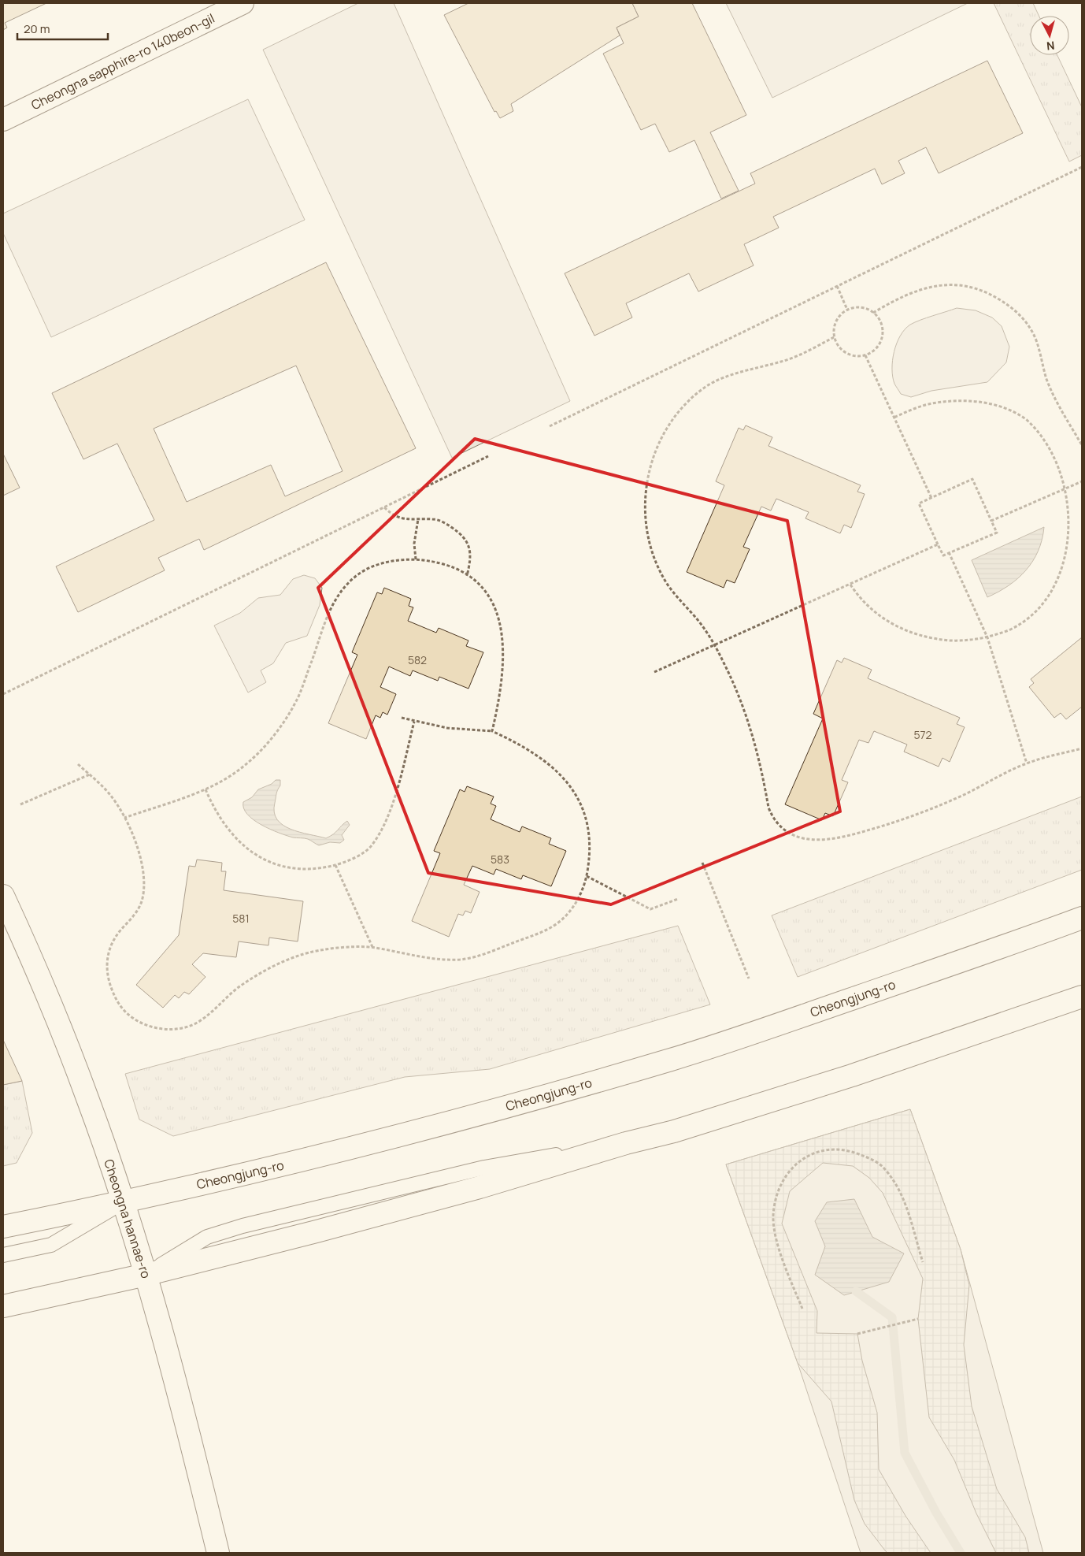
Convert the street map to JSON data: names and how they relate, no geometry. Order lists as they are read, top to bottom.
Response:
{
  "streets": {
    "main road": ["Cheongna sapphire-ro 140beon-gil", "Cheongjung-ro", "Cheongna hannae-ro"]
  },
  "crossings": [
    ["Cheongjung-ro", "Cheongna hannae-ro"]
  ],
  "house_numbers": [
    "582",
    "572",
    "583",
    "581"
  ],
  "scale_bar": "20 m",
  "north": "bottom"
}
